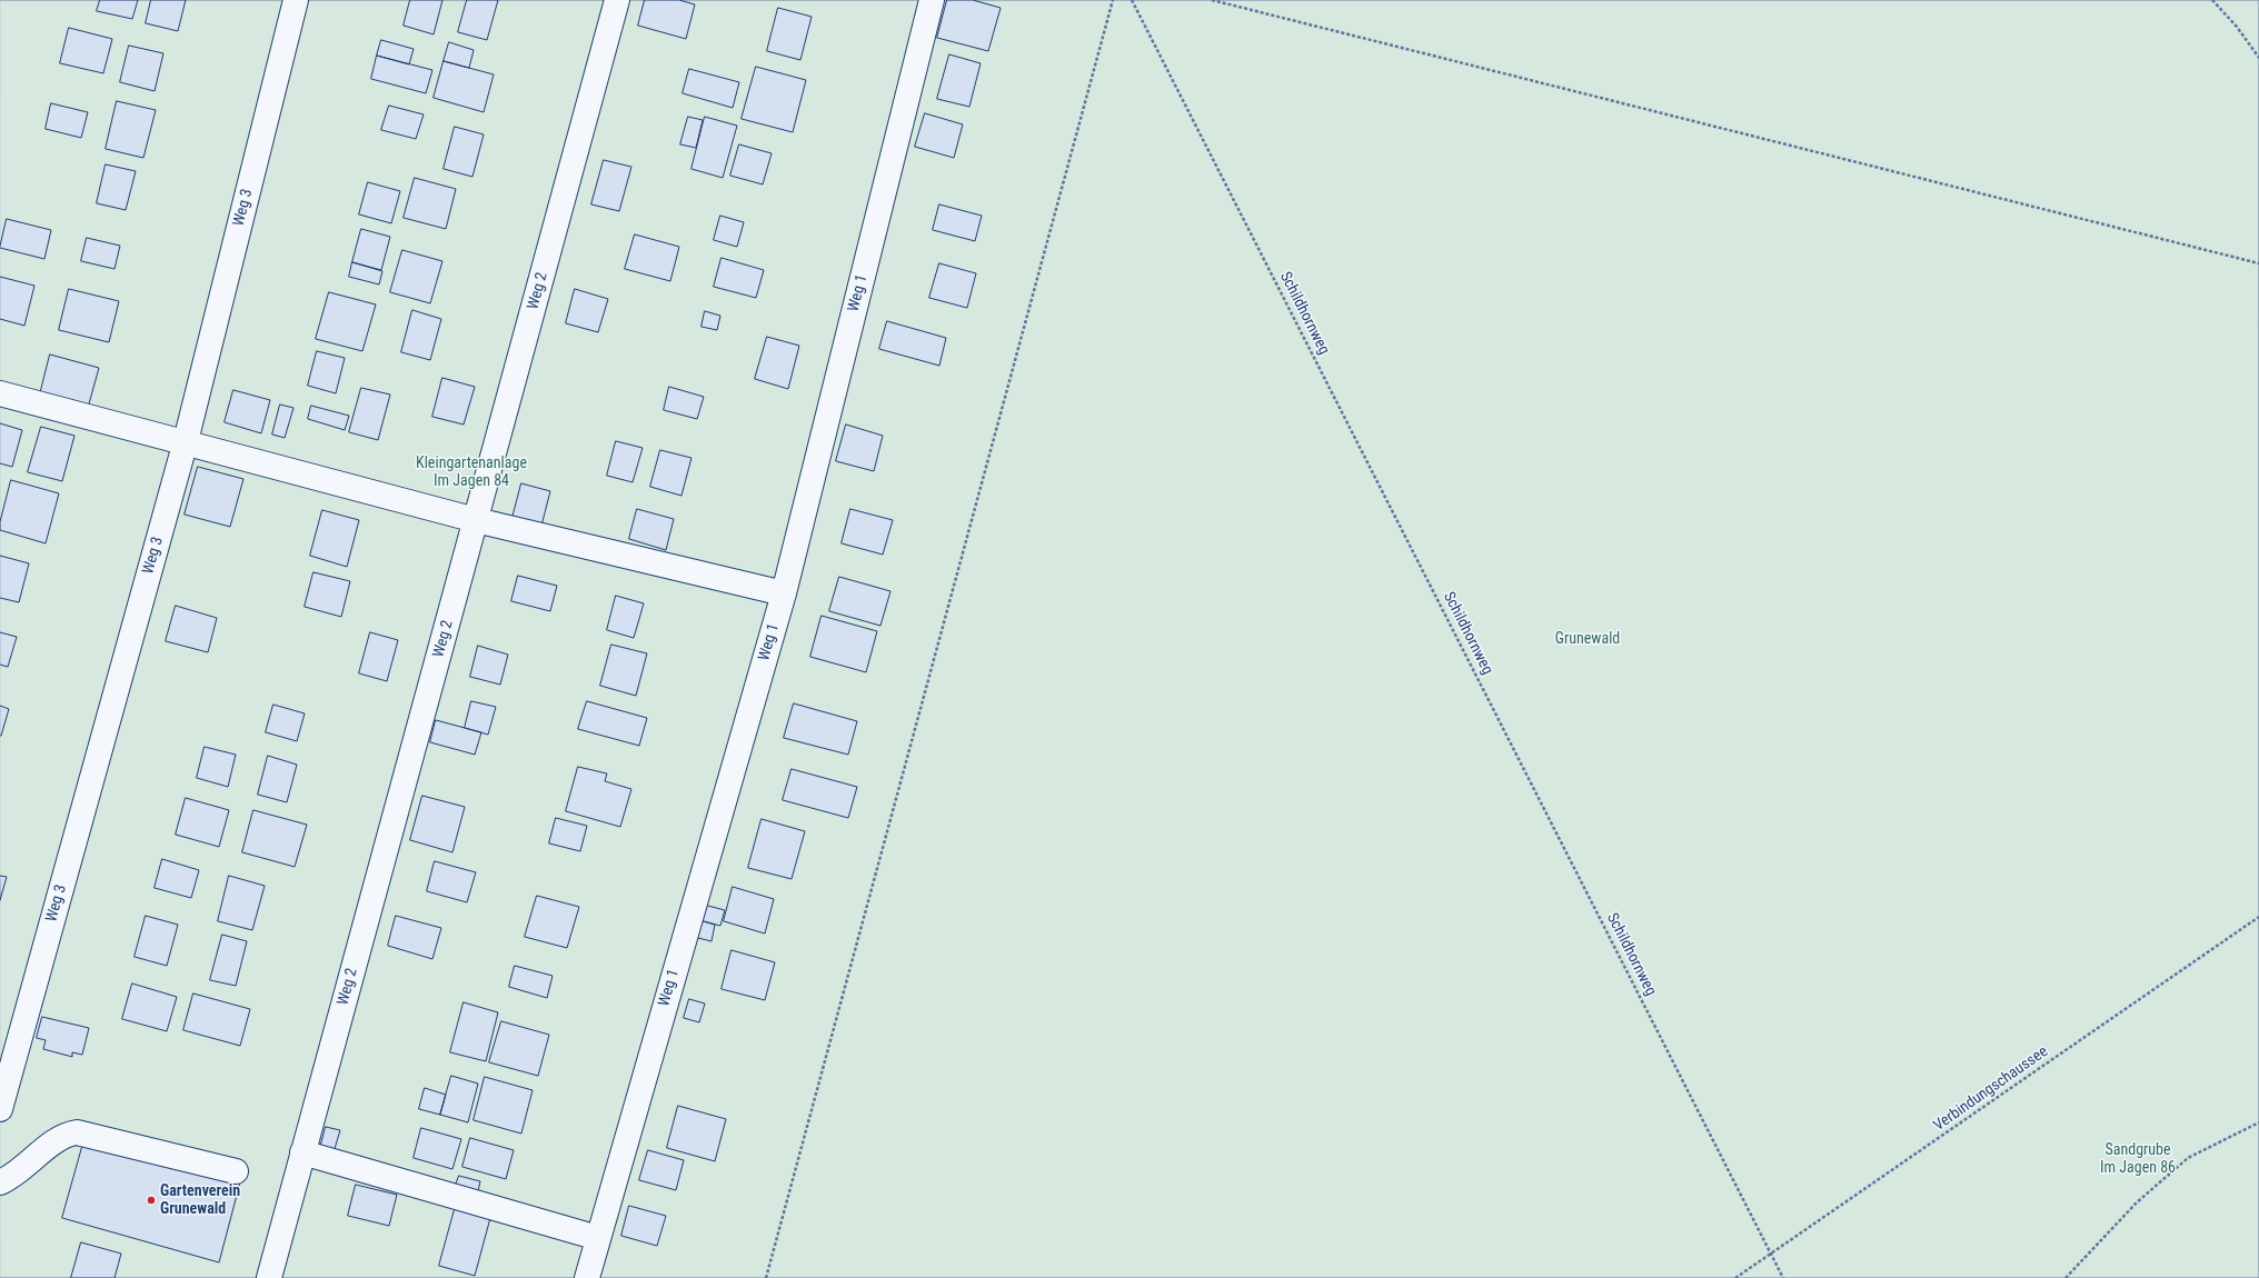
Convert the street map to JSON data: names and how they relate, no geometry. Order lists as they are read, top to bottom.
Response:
{
  "streets": {
    "lane": ["Weg 3", "Weg 2", "Weg 1"],
    "path": ["Schildhornweg", "Verbindungschaussee"]
  },
  "crossings": [
    ["Schildhornweg", "Verbindungschaussee"]
  ],
  "parks": ["Kleingartenanlage Im Jagen 84", "Grunewald", "Sandgrube Im Jagen 86"],
  "places": ["Gartenverein Grunewald"]
}
